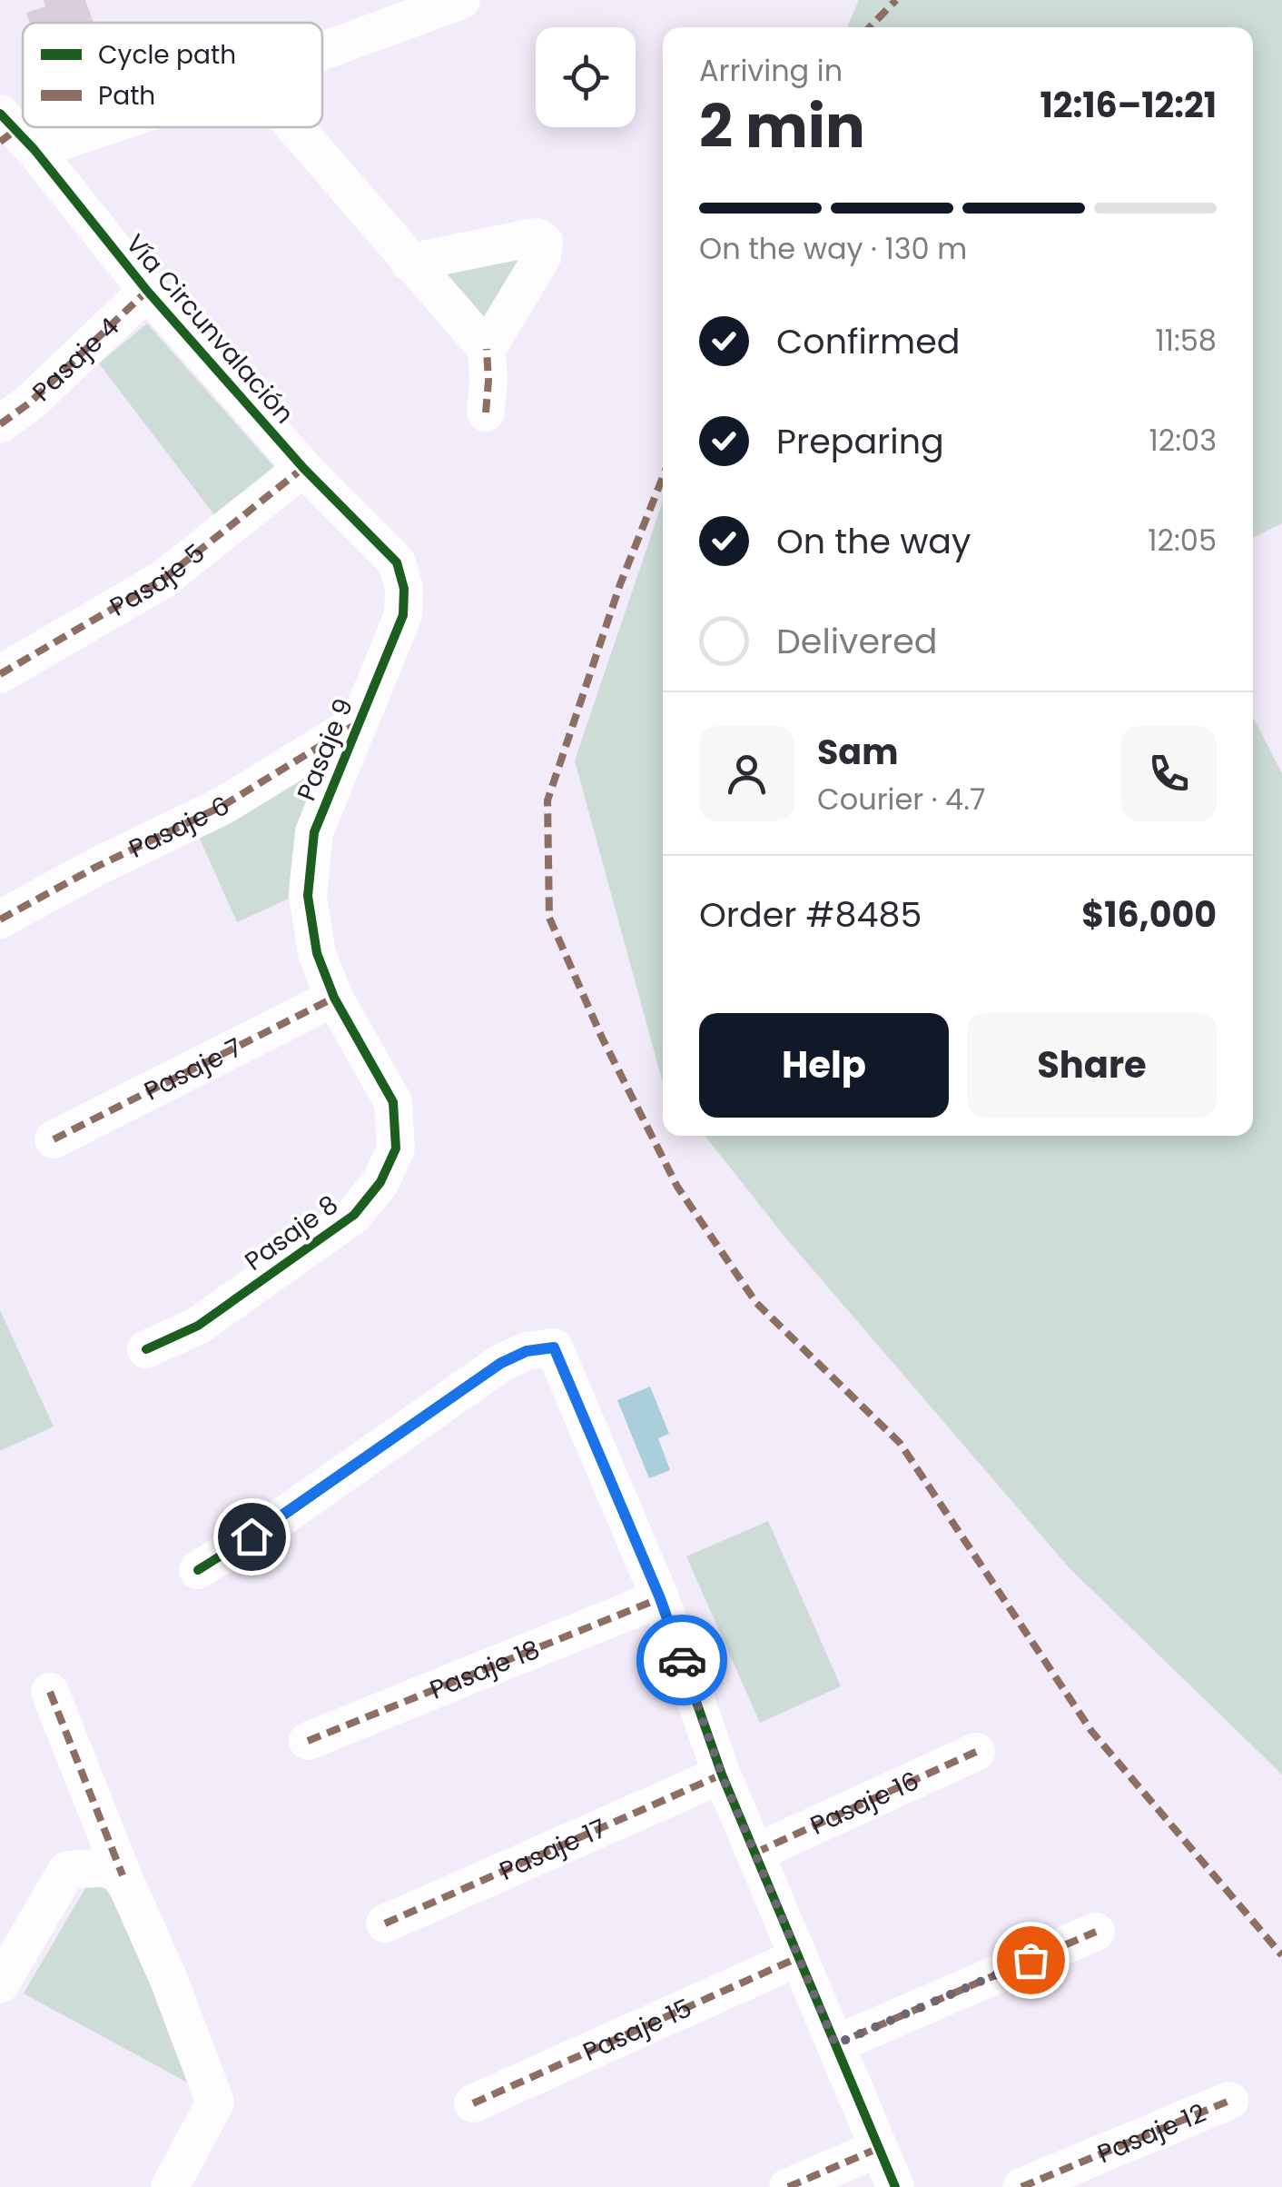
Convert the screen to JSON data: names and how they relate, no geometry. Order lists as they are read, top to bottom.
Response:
{
  "streets": {
    "street": [
      "Vía Circunvalación",
      "Pasaje 4",
      "Pasaje 5",
      "Pasaje 9",
      "Pasaje 6",
      "Pasaje 7",
      "Pasaje 8",
      "Pasaje 18",
      "Pasaje 16",
      "Pasaje 17",
      "Pasaje 15",
      "Pasaje 12"
    ]
  },
  "crossings": [
    ["Vía Circunvalación", "Pasaje 4"],
    ["Vía Circunvalación", "Pasaje 5"],
    ["Vía Circunvalación", "Pasaje 9"],
    ["Pasaje 9", "Pasaje 6"],
    ["Pasaje 9", "Pasaje 7"],
    ["Pasaje 9", "Pasaje 8"]
  ],
  "legend": ["Cycle path", "Path"],
  "page": {
    "heading": ["2 min", "Arriving in", "12:16–12:21"],
    "panel": [
      "Sam",
      "Courier · 4.7",
      "Order #8485",
      "$16,000"
    ],
    "bar": "On the way · 130 m",
    "list": [
      ["Confirmed", "11:58"],
      ["Preparing", "12:03"],
      ["On the way", "12:05"],
      "Delivered"
    ],
    "buttons": ["Help", "Share"]
  }
}
